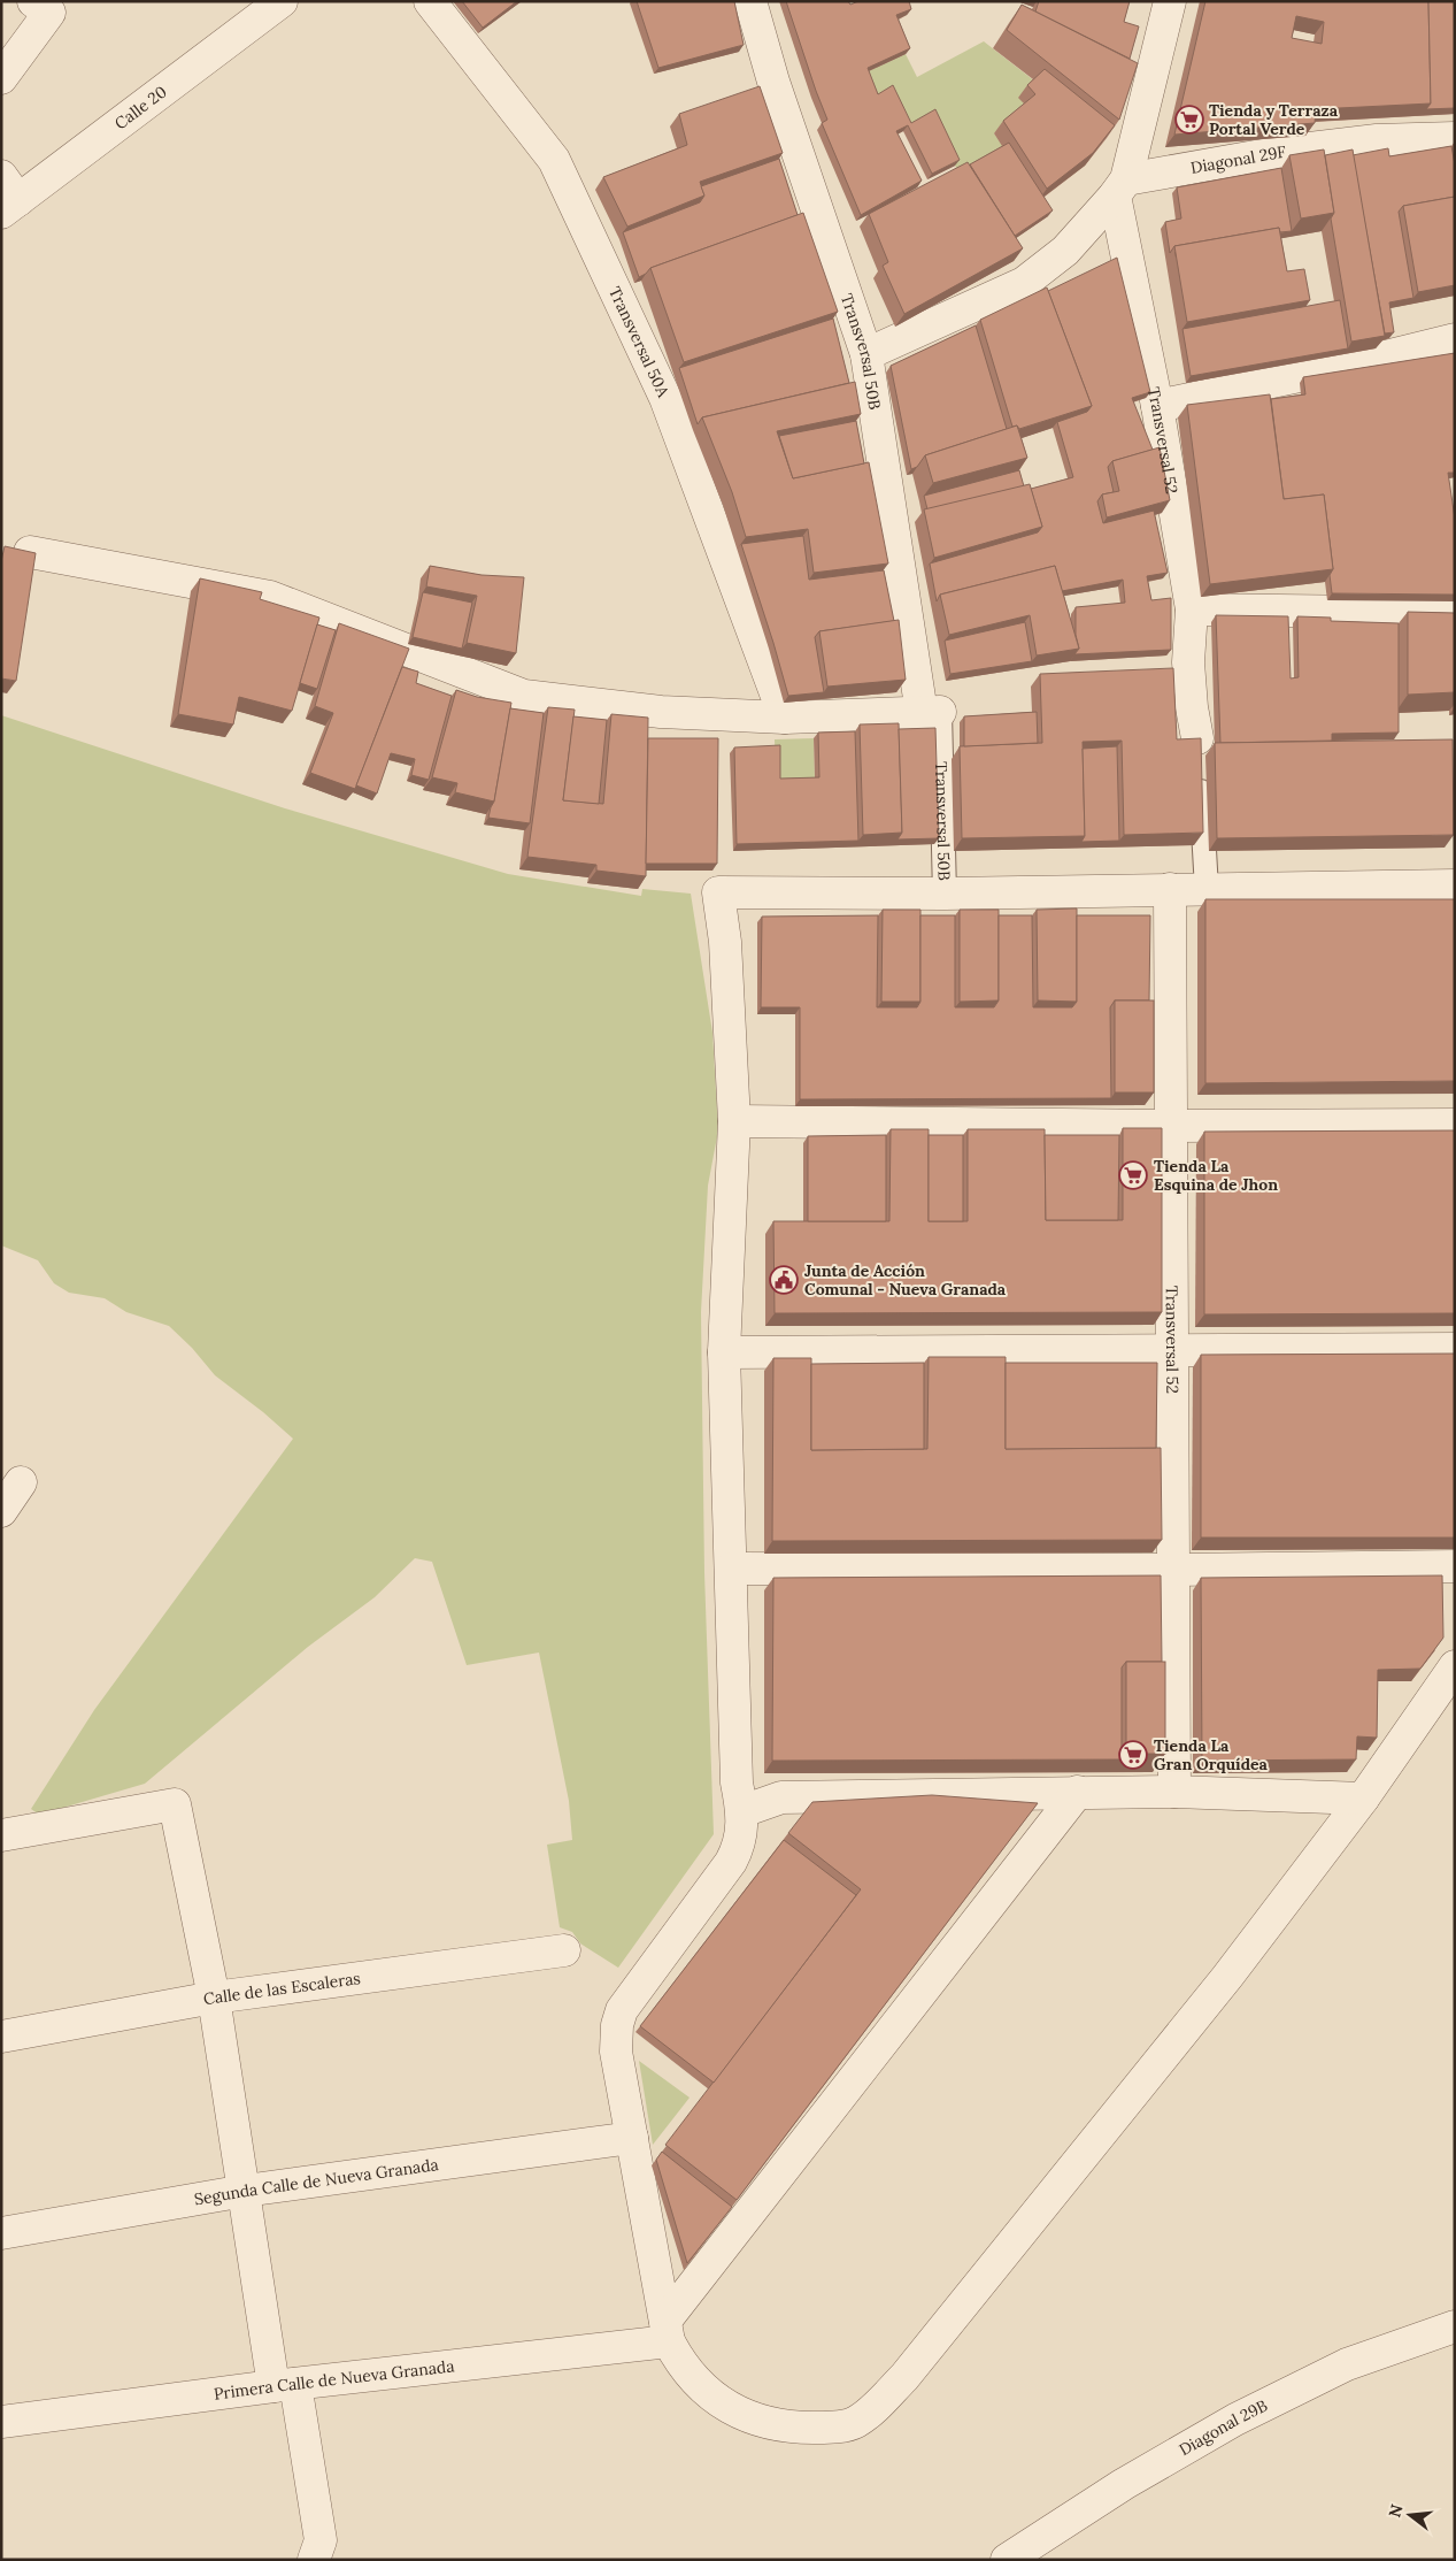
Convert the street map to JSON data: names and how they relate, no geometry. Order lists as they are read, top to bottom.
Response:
{
  "streets": {
    "street": [
      "Calle 20",
      "Diagonal 29F",
      "Transversal 50A",
      "Transversal 50B",
      "Transversal 52",
      "Calle de las Escaleras",
      "Segunda Calle de Nueva Granada",
      "Primera Calle de Nueva Granada",
      "Diagonal 29B"
    ]
  },
  "crossings": [
    ["Diagonal 29F", "Transversal 52"]
  ],
  "places": {
    "supermarket": ["Tienda y Terraza Portal Verde", "Tienda La Esquina de Jhon", "Tienda La Gran Orquídea"],
    "public building": ["Junta de Acción Comunal - Nueva Granada"]
  },
  "north": "left"
}
